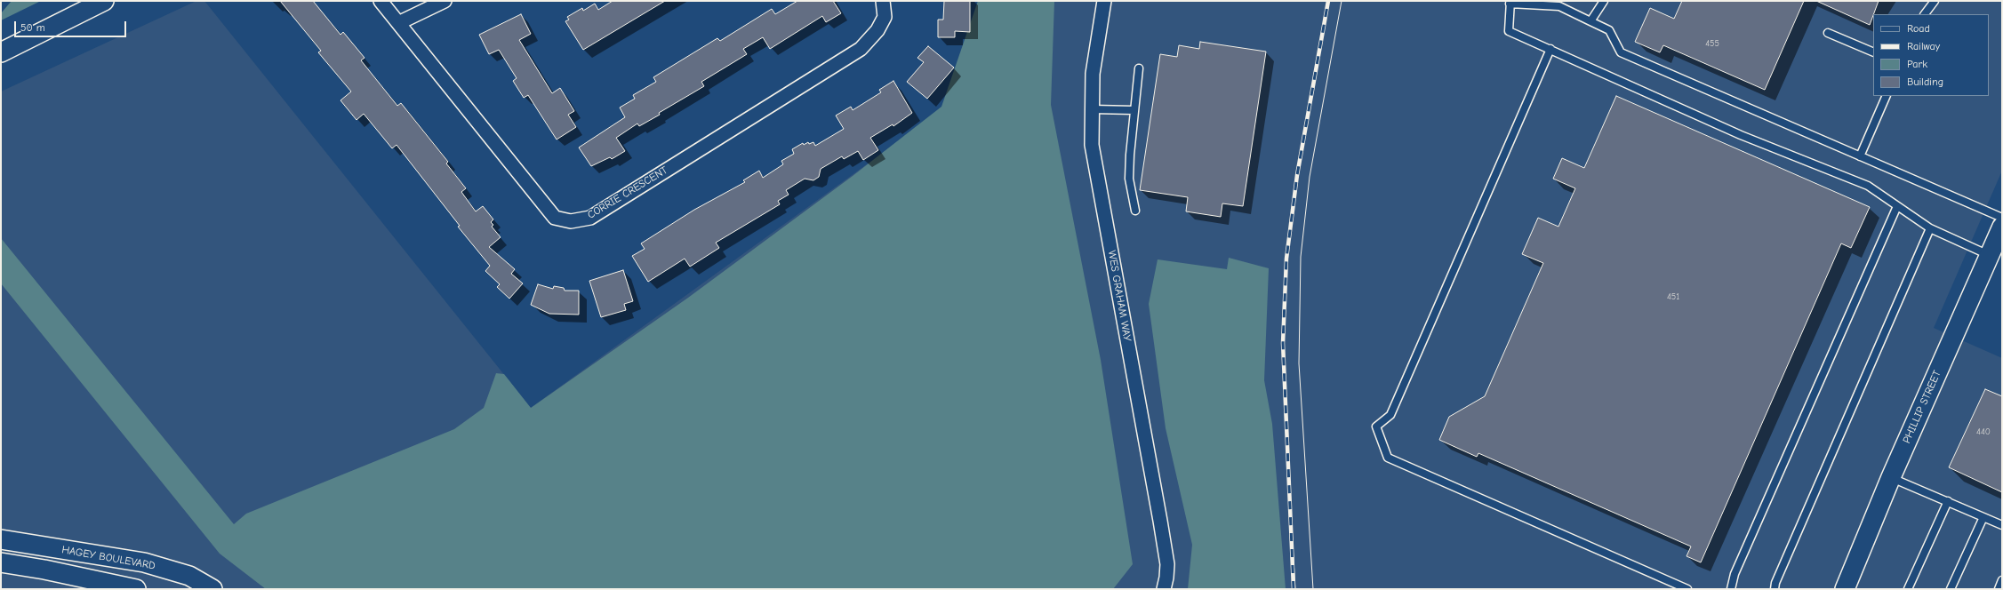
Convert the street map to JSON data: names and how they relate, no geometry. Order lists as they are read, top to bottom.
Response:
{
  "streets": {
    "street": [
      "CORRIE CRESCENT",
      "WES GRAHAM WAY",
      "PHILLIP STREET",
      "HAGEY BOULEVARD"
    ]
  },
  "house_numbers": ["455", "451", "440"],
  "legend": [
    "Road",
    "Railway",
    "Park",
    "Building"
  ],
  "scale_bar": "50 m"
}
